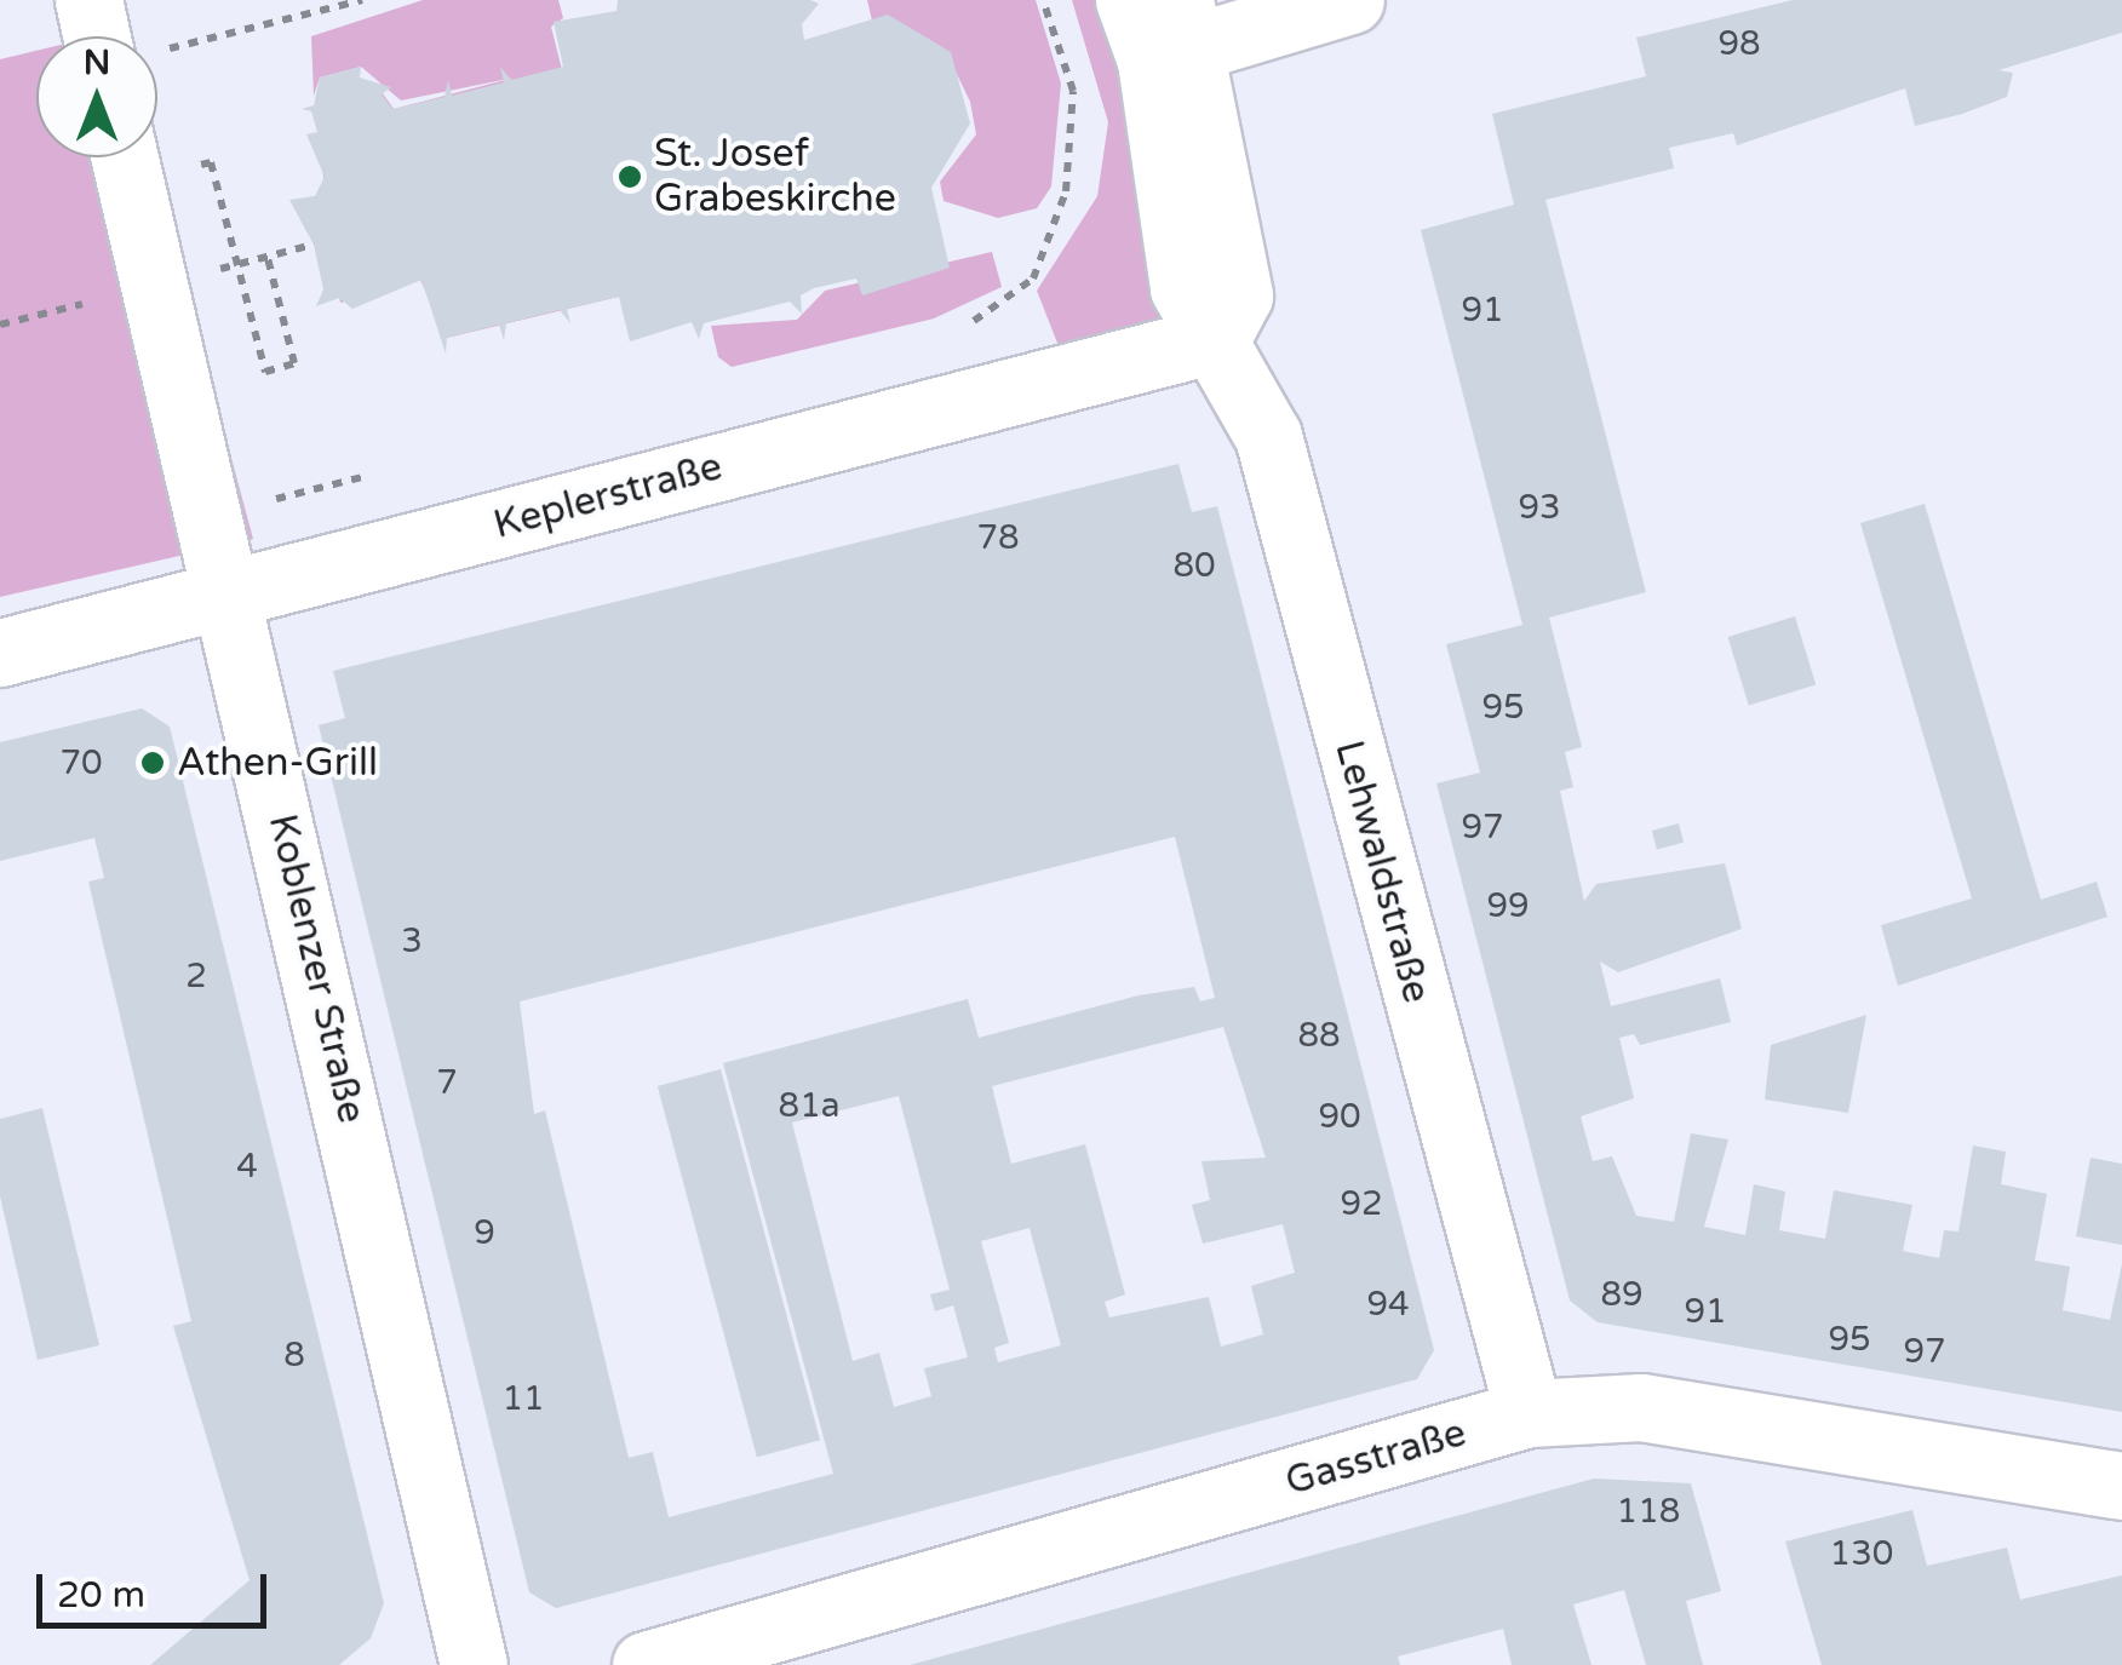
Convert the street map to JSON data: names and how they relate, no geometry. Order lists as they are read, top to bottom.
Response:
{
  "streets": {
    "street": [
      "Keplerstraße",
      "Lehwaldstraße",
      "Koblenzer Straße",
      "Gasstraße"
    ]
  },
  "crossings": [
    ["Keplerstraße", "Lehwaldstraße"],
    ["Keplerstraße", "Koblenzer Straße"],
    ["Lehwaldstraße", "Gasstraße"]
  ],
  "places": ["St. Josef Grabeskirche", "Athen-Grill"],
  "house_numbers": [
    "98",
    "91",
    "93",
    "78",
    "80",
    "95",
    "70",
    "97",
    "99",
    "3",
    "2",
    "88",
    "7",
    "81a",
    "90",
    "4",
    "92",
    "9",
    "89",
    "94",
    "91",
    "95",
    "97",
    "8",
    "11",
    "118",
    "130"
  ],
  "scale_bar": "20 m",
  "north": "top"
}
